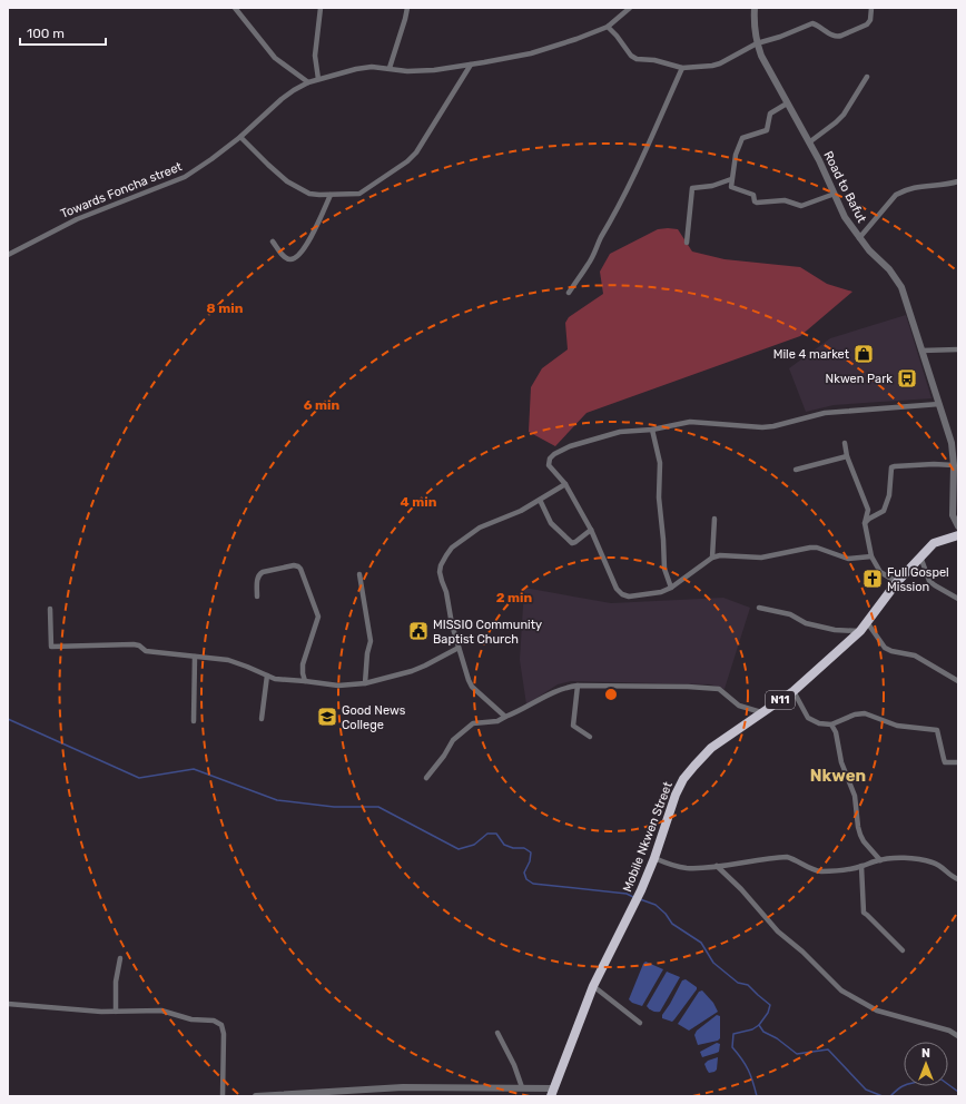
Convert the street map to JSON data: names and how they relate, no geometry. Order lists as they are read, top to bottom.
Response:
{
  "streets": {
    "highway": ["N11", "Mobile Nkwen Street"],
    "street": ["Road to Bafut", "Towards Foncha street"]
  },
  "districts": ["Nkwen"],
  "places": {
    "shop": ["Mile 4 market"],
    "bus stop": ["Nkwen Park"],
    "church": ["Full Gospel Mission"],
    "public building": ["MISSIO Community Baptist Church"],
    "school or university": ["Good News College"]
  },
  "scale_bar": "100 m",
  "north": "top",
  "rings": [
    "8 min",
    "6 min",
    "4 min",
    "2 min"
  ]
}
